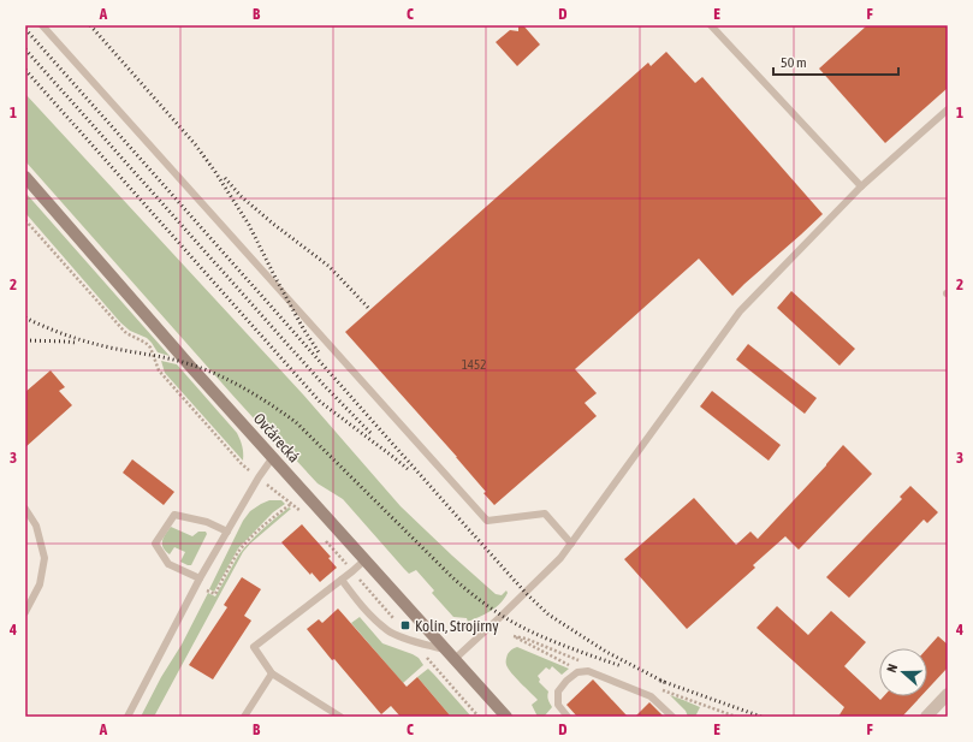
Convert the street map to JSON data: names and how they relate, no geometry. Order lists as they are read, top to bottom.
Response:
{
  "streets": {
    "main road": ["Ovčárecká"]
  },
  "places": {
    "transit": ["Kolín, Strojírny"]
  },
  "house_numbers": ["1452"],
  "scale_bar": "50 m",
  "north": "left",
  "grid": {
    "columns": [
      "A",
      "B",
      "C",
      "D",
      "E",
      "F"
    ],
    "rows": [
      "1",
      "2",
      "3",
      "4"
    ]
  }
}
